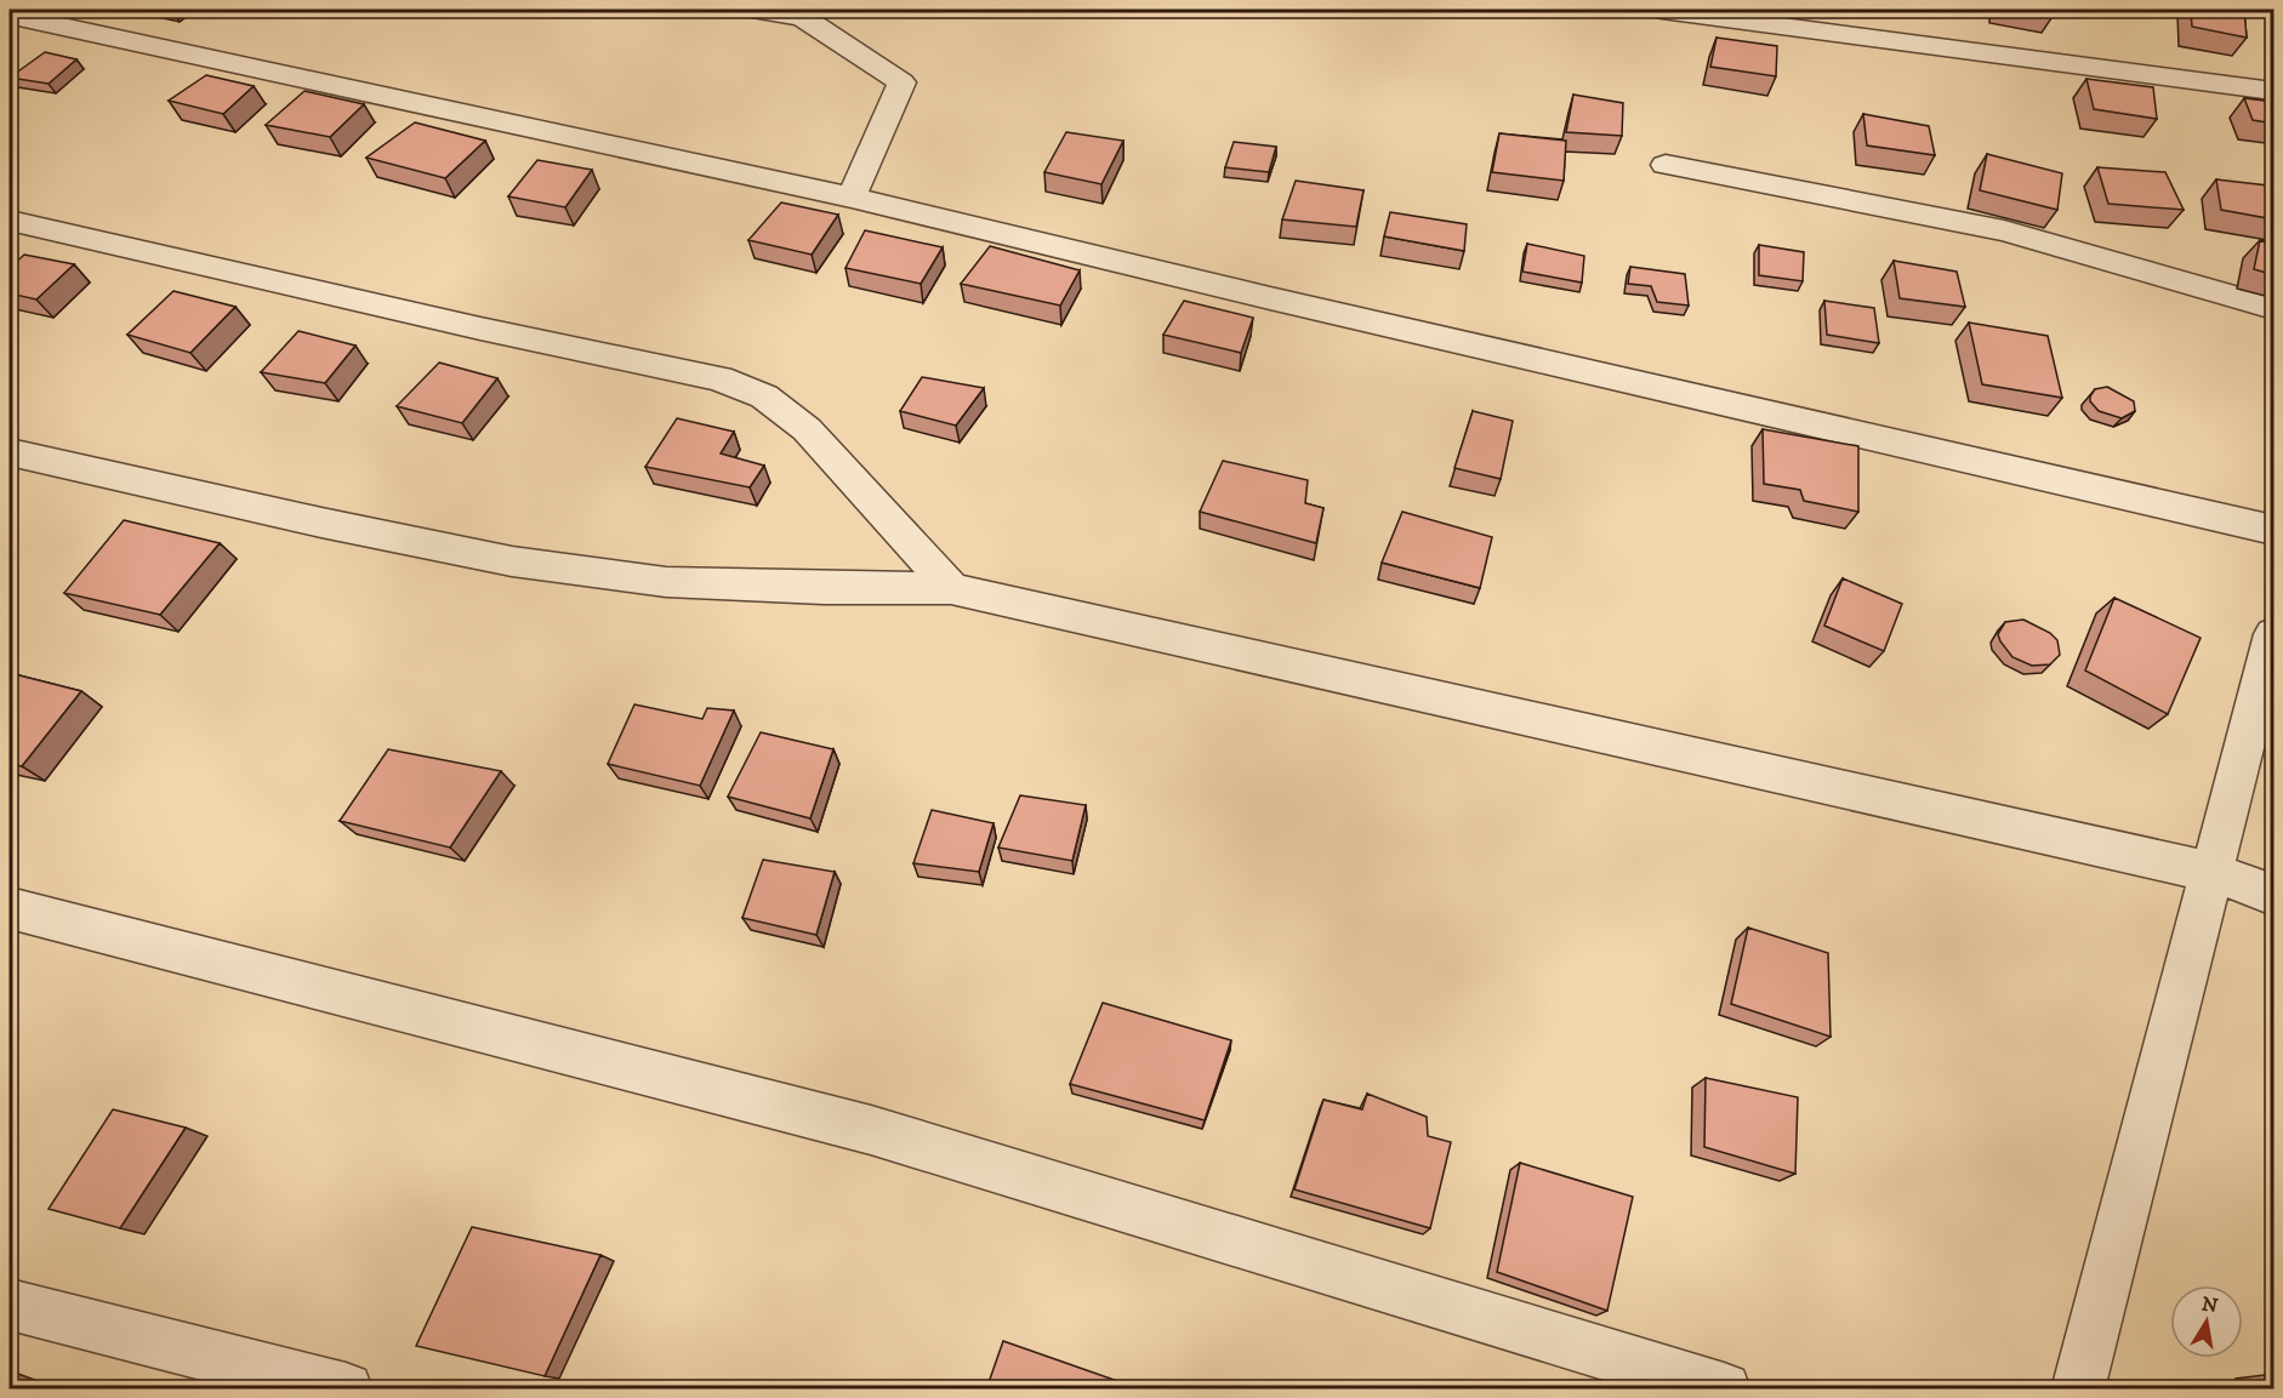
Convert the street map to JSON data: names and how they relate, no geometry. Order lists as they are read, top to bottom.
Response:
{
  "north": "top"
}
